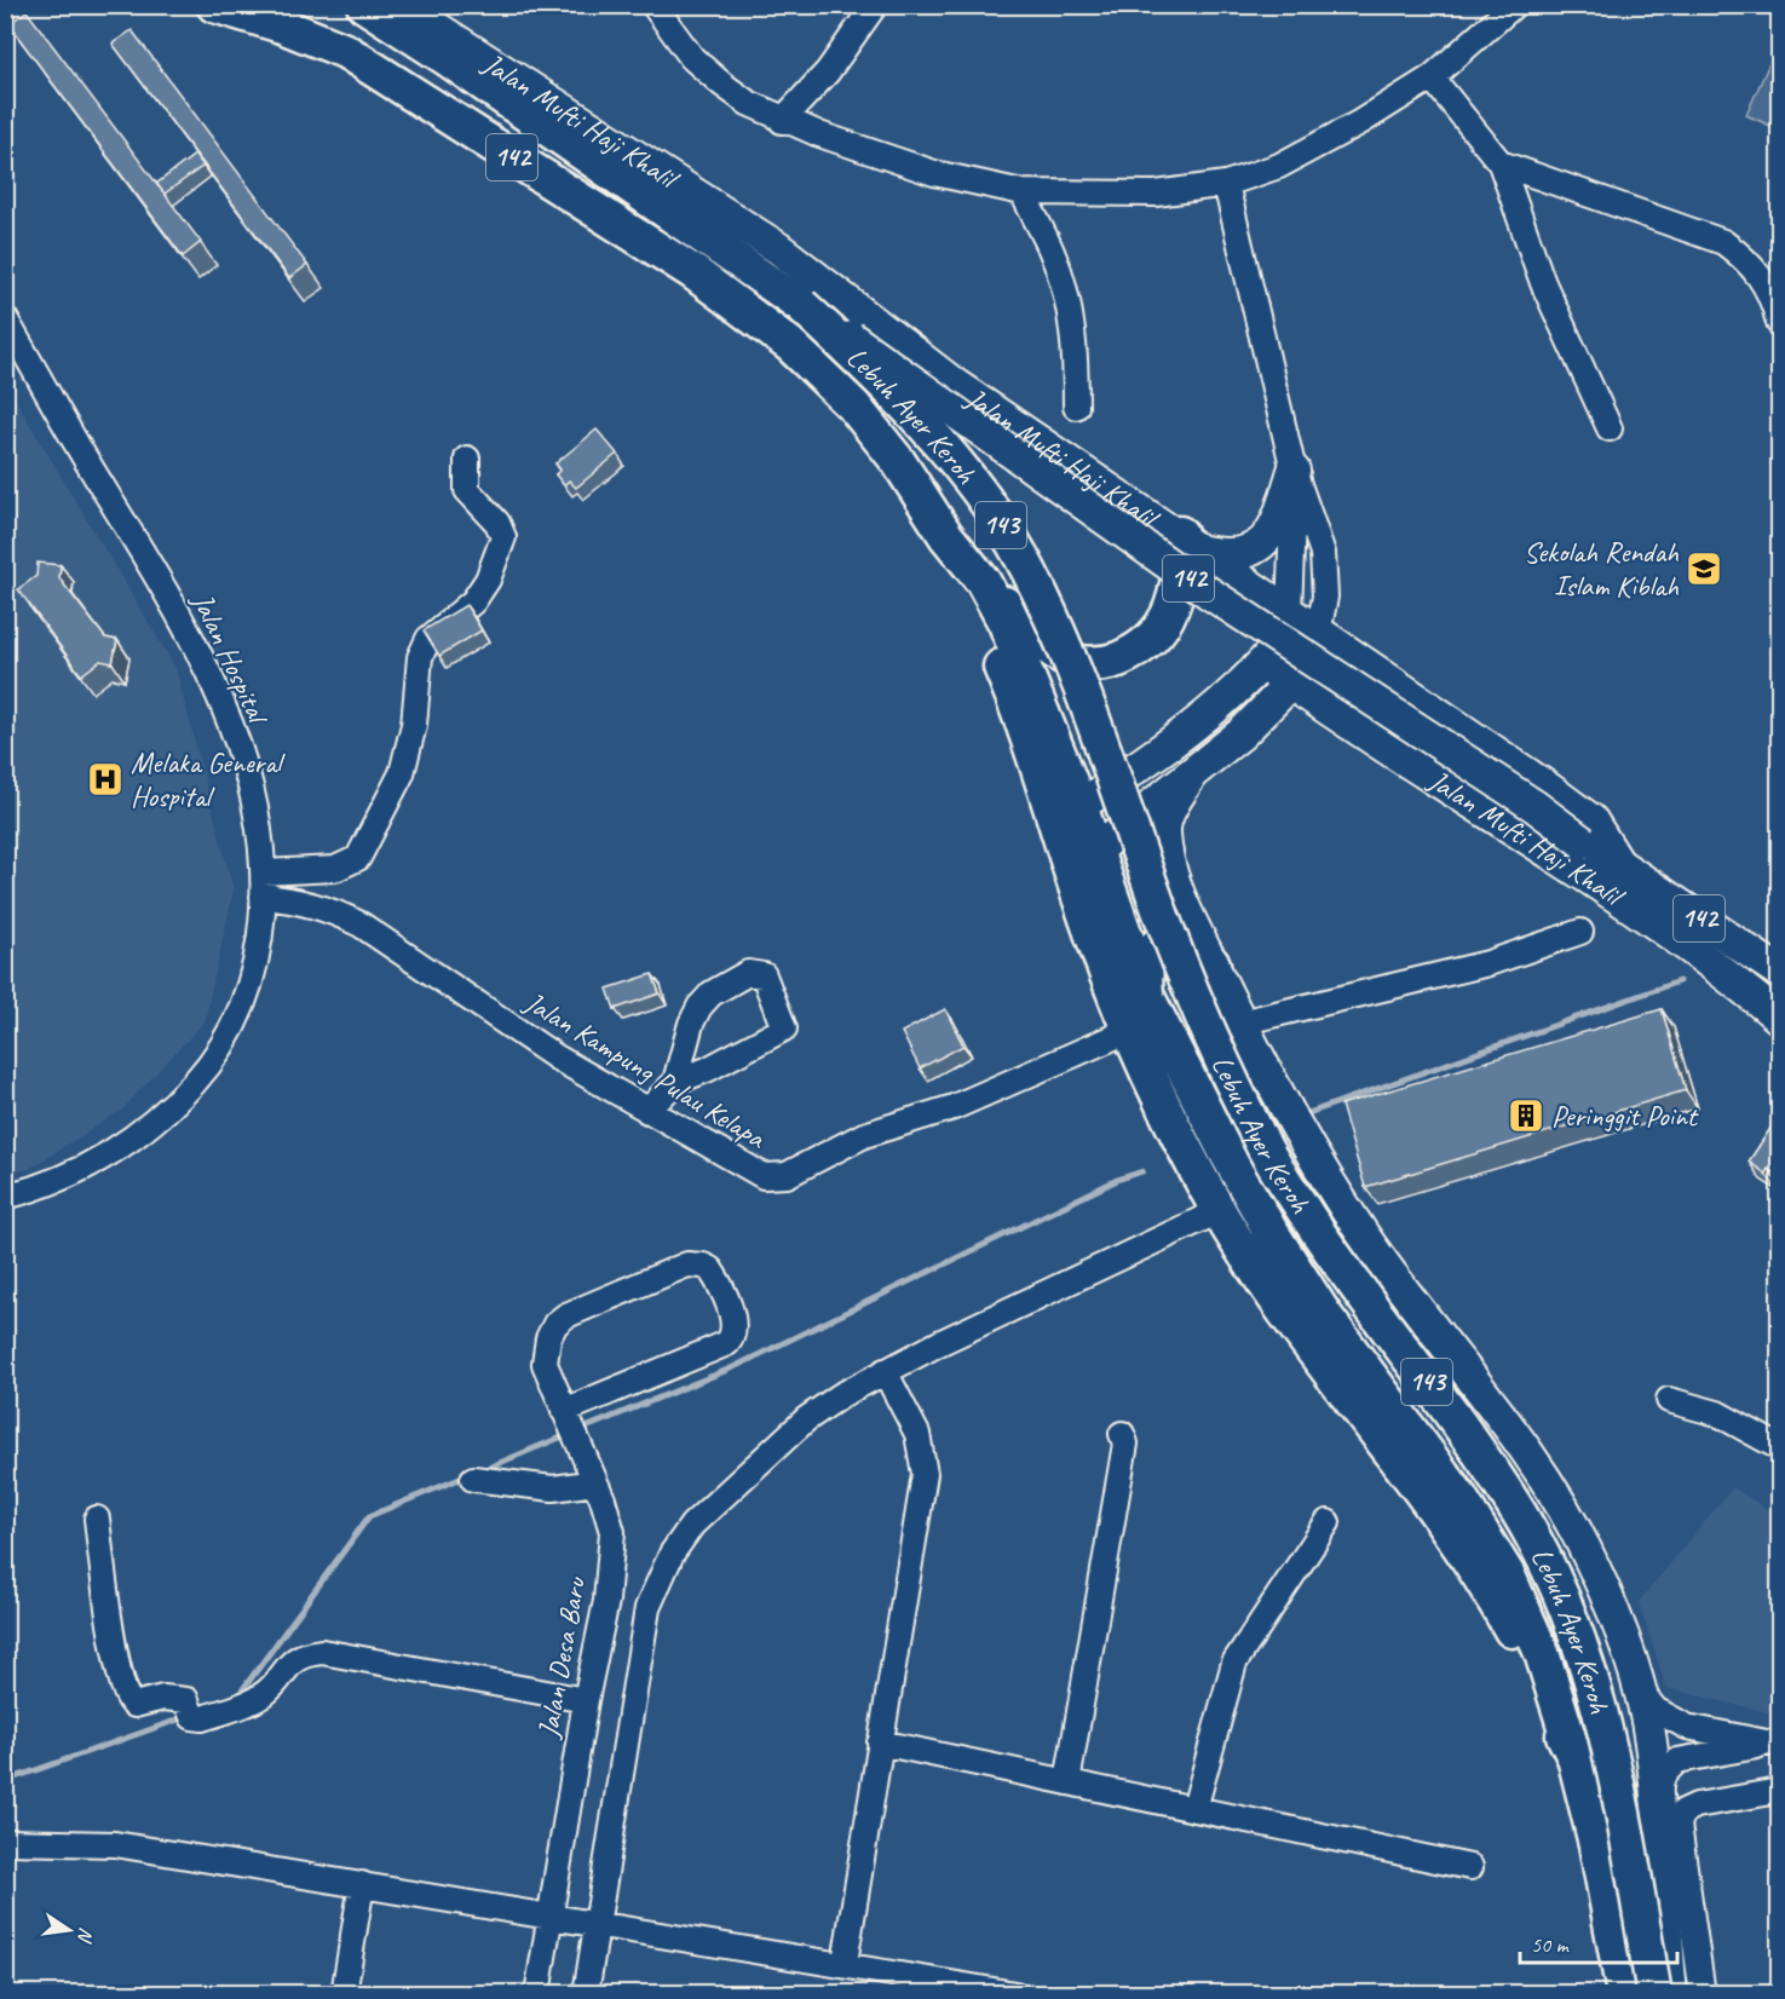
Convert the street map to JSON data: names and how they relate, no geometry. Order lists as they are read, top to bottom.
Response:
{
  "streets": {
    "highway": ["142", "Lebuh Ayer Keroh", "143"],
    "main road": ["Jalan Mufti Haji Khalil"],
    "street": ["Jalan Hospital", "Jalan Kampung Pulau Kelapa", "Jalan Desa Baru"]
  },
  "crossings": [
    ["Jalan Mufti Haji Khalil", "142"],
    ["142", "Lebuh Ayer Keroh"],
    ["142", "143"],
    ["Lebuh Ayer Keroh", "143"],
    ["Lebuh Ayer Keroh", "Jalan Kampung Pulau Kelapa"],
    ["Jalan Hospital", "Jalan Kampung Pulau Kelapa"]
  ],
  "places": {
    "school or university": ["Sekolah Rendah Islam Kiblah"],
    "hospital": ["Melaka General Hospital"],
    "building": ["Peringgit Point"]
  },
  "scale_bar": "50 m",
  "north": "right"
}
